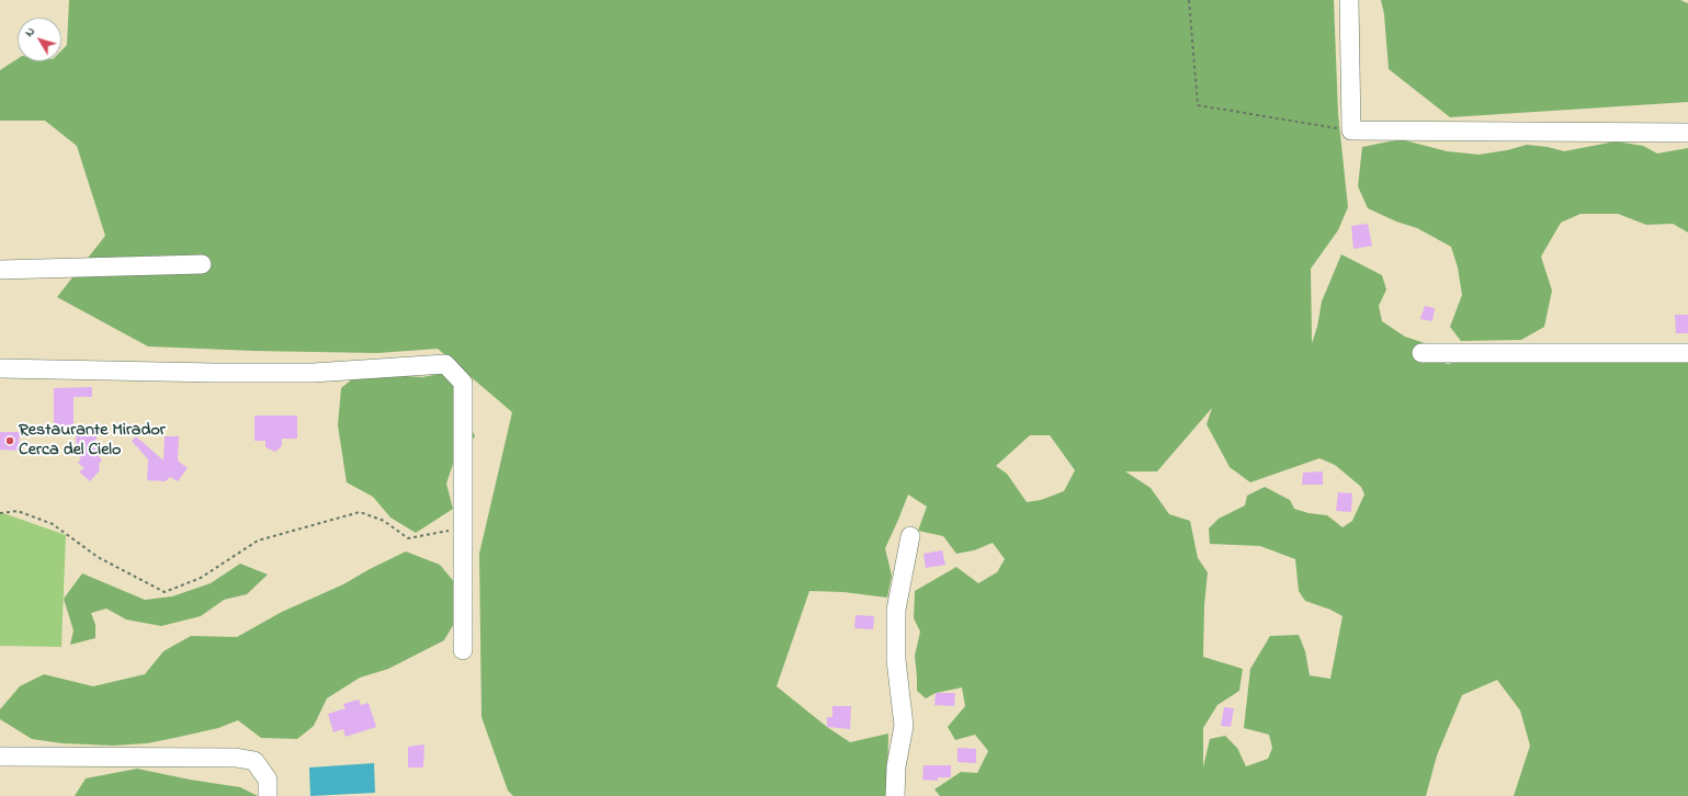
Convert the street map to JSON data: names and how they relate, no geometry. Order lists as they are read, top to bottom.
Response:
{
  "places": ["Restaurante Mirador Cerca del Cielo"],
  "north": "top left"
}
